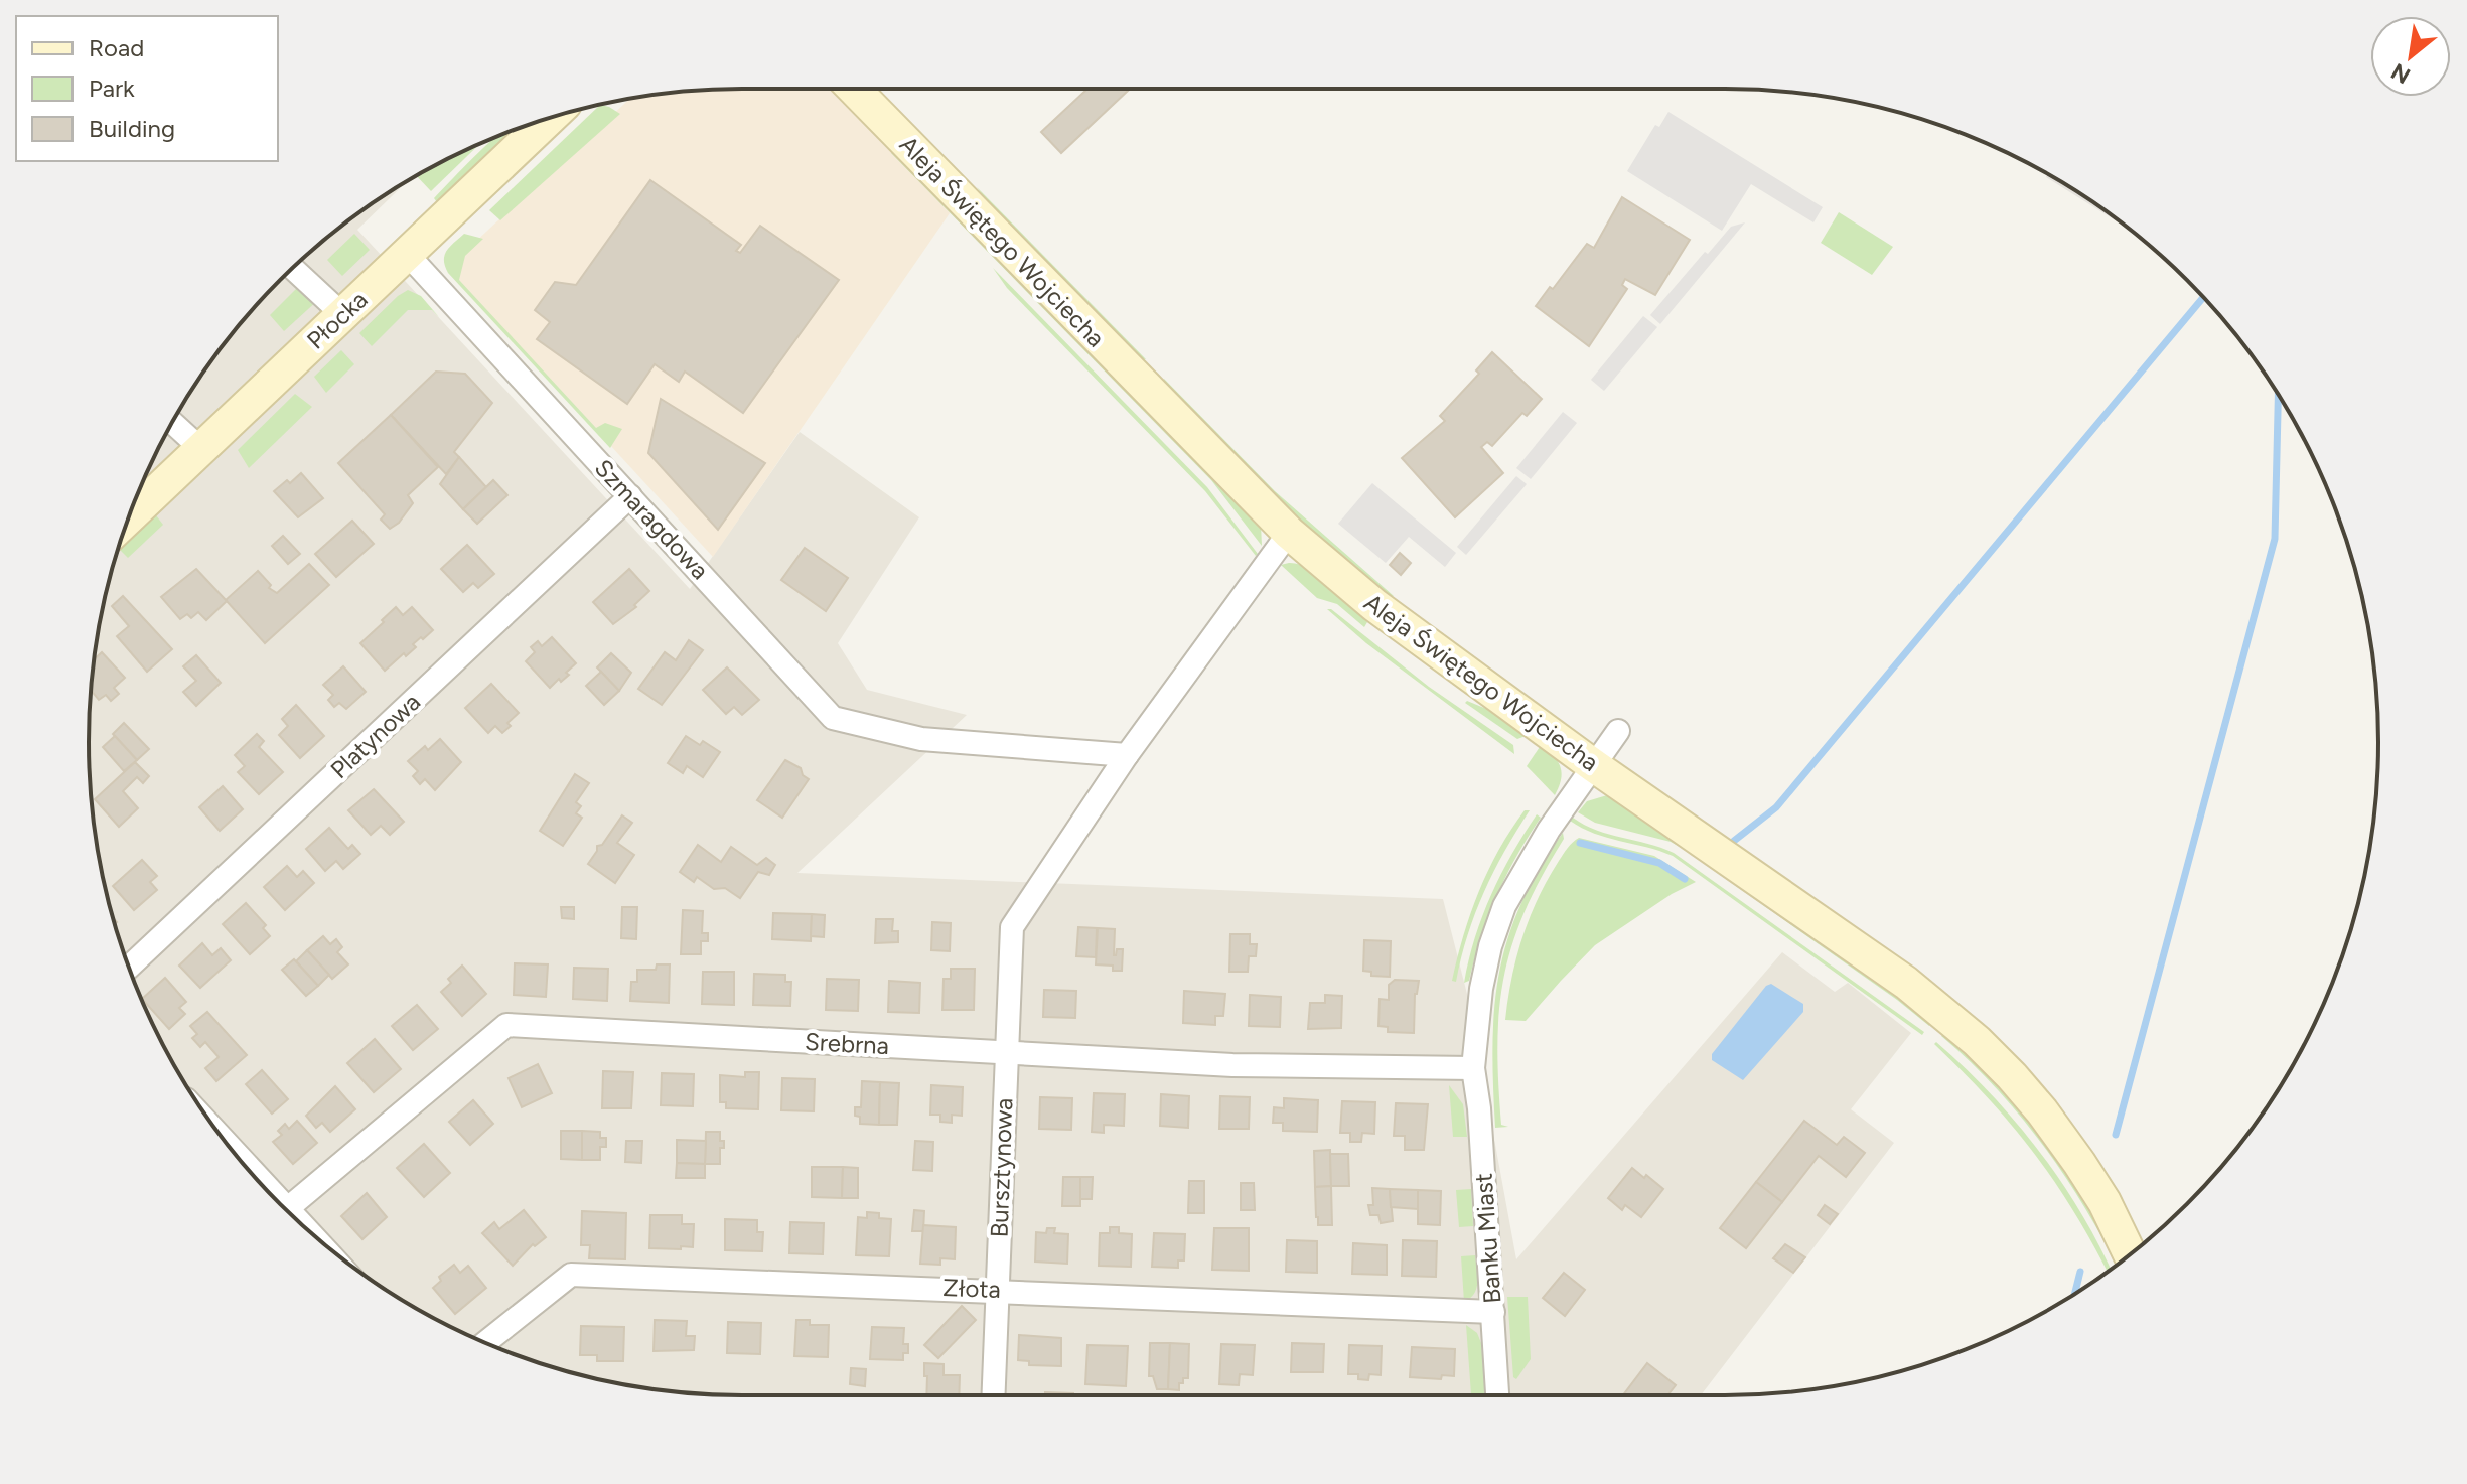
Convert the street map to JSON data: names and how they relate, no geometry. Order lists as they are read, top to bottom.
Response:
{
  "streets": {
    "street": [
      "Aleja Świętego Wojciecha",
      "Płocka",
      "Szmaragdowa",
      "Platynowa",
      "Srebrna",
      "Bursztynowa",
      "Banku Miast",
      "Złota"
    ]
  },
  "crossings": [
    ["Aleja Świętego Wojciecha", "Banku Miast"],
    ["Płocka", "Szmaragdowa"],
    ["Szmaragdowa", "Platynowa"],
    ["Szmaragdowa", "Bursztynowa"],
    ["Srebrna", "Bursztynowa"],
    ["Srebrna", "Banku Miast"],
    ["Bursztynowa", "Złota"],
    ["Banku Miast", "Złota"]
  ],
  "legend": ["Road", "Park", "Building"],
  "north": "bottom left"
}
